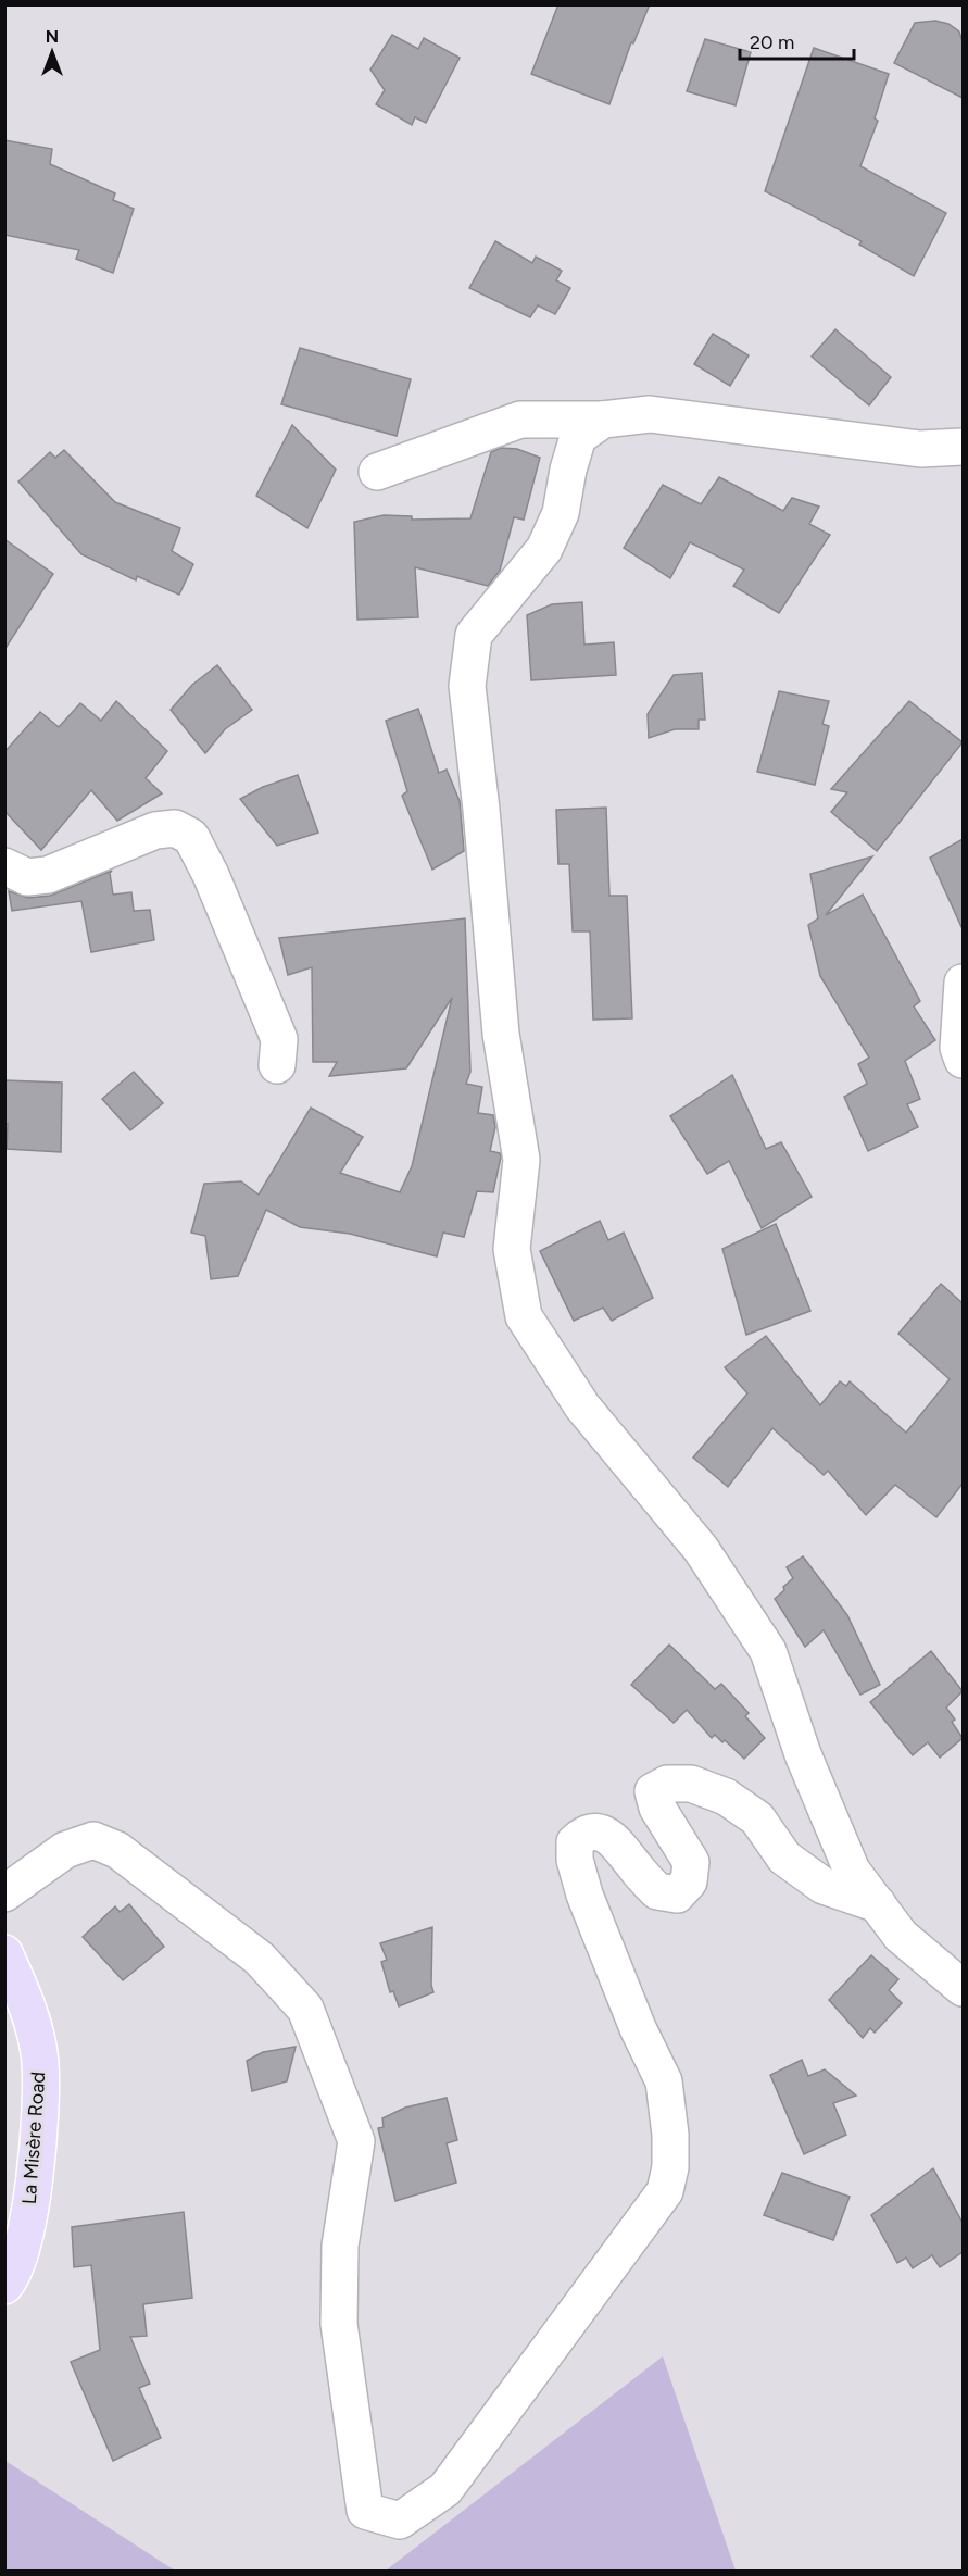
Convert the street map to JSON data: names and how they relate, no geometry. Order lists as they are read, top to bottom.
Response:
{
  "streets": {
    "main road": ["La Misère Road"]
  },
  "scale_bar": "20 m",
  "north": "top"
}
